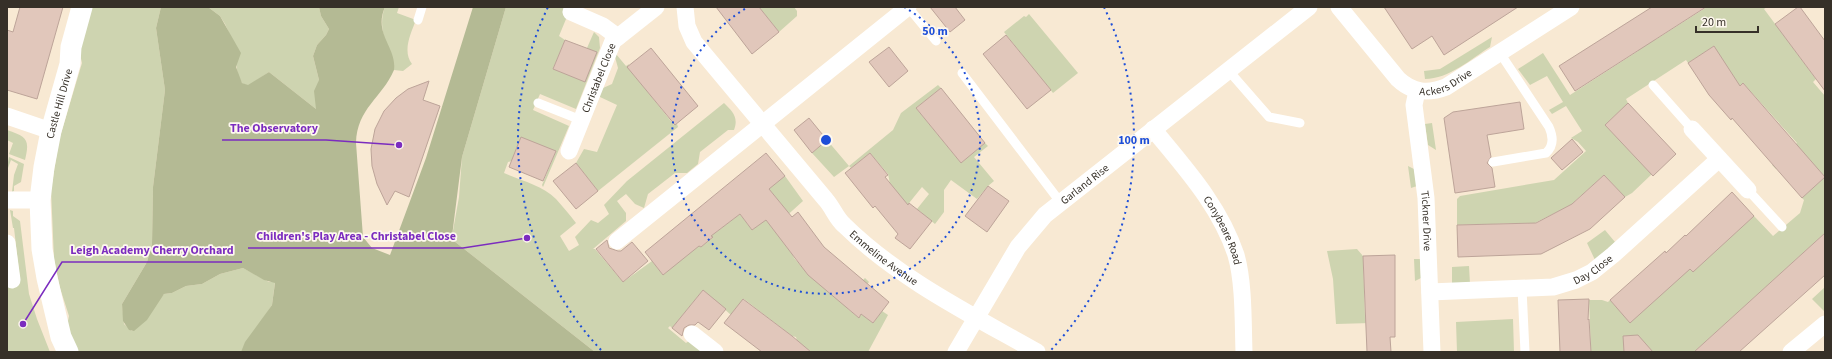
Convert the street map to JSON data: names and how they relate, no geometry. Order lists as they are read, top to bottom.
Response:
{
  "streets": {
    "street": [
      "Christabel Close",
      "Ackers Drive",
      "Castle Hill Drive",
      "Garland Rise",
      "Tickner Drive",
      "Conybeare Road",
      "Emmeline Avenue",
      "Day Close"
    ]
  },
  "crossings": [
    ["Ackers Drive", "Tickner Drive"],
    ["Garland Rise", "Conybeare Road"],
    ["Garland Rise", "Emmeline Avenue"],
    ["Tickner Drive", "Day Close"]
  ],
  "places": ["The Observatory", "Children's Play Area - Christabel Close", "Leigh Academy Cherry Orchard"],
  "scale_bar": "20 m",
  "rings": ["50 m", "100 m"]
}
